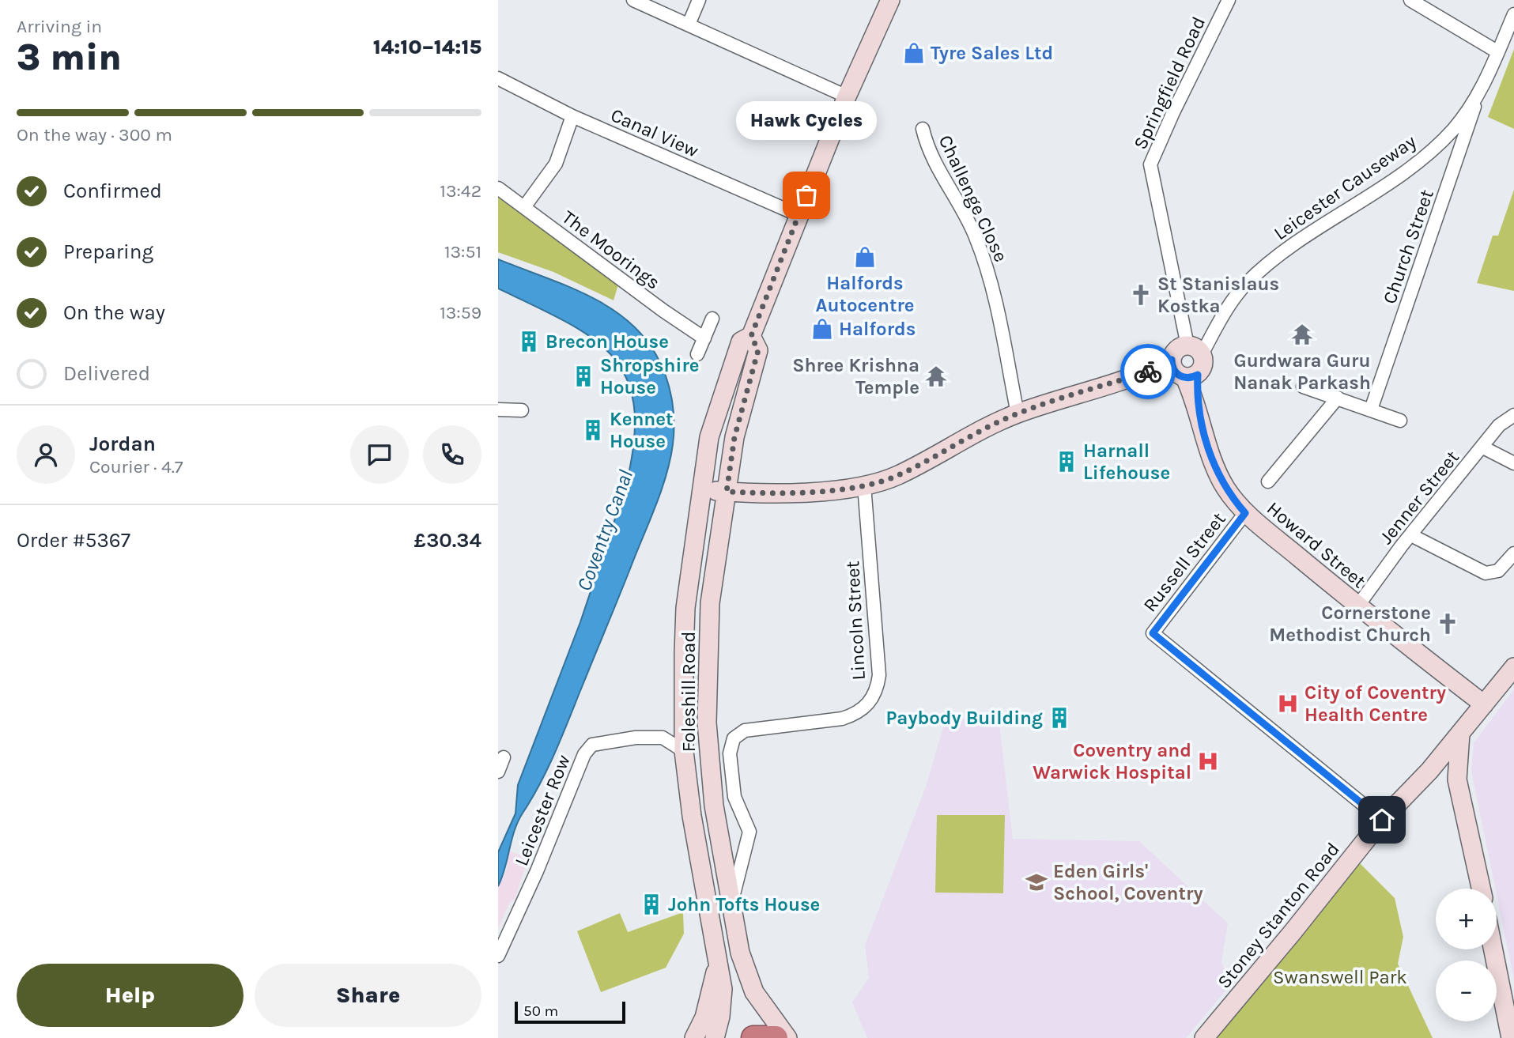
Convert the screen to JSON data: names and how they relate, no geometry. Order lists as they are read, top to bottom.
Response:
{
  "streets": {
    "main road": ["Howard Street", "Foleshill Road", "Stoney Stanton Road"],
    "street": [
      "Springfield Road",
      "Canal View",
      "Leicester Causeway",
      "Challenge Close",
      "Church Street",
      "The Moorings",
      "Jenner Street",
      "Russell Street",
      "Lincoln Street",
      "Leicester Row"
    ]
  },
  "crossings": [
    ["Springfield Road", "Leicester Causeway"],
    ["Canal View", "Foleshill Road"],
    ["Leicester Causeway", "Church Street"],
    ["Jenner Street", "Howard Street"],
    ["Howard Street", "Russell Street"],
    ["Howard Street", "Stoney Stanton Road"],
    ["Russell Street", "Stoney Stanton Road"],
    ["Lincoln Street", "Foleshill Road"]
  ],
  "water": ["Coventry Canal"],
  "parks": ["Swanswell Park"],
  "places": {
    "shop": ["Tyre Sales Ltd", "Halfords Autocentre", "Halfords"],
    "other": ["Hawk Cycles"],
    "church": ["St Stanislaus Kostka", "Cornerstone Methodist Church"],
    "temple": ["Gurdwara Guru Nanak Parkash", "Shree Krishna Temple"],
    "building": [
      "Brecon House",
      "Shropshire House",
      "Kennet House",
      "Harnall Lifehouse",
      "Paybody Building",
      "John Tofts House"
    ],
    "hospital": ["City of Coventry Health Centre", "Coventry and Warwick Hospital"],
    "school or university": ["Eden Girls' School, Coventry"]
  },
  "scale_bar": "50 m",
  "page": {
    "heading": ["3 min", "Arriving in", "14:10–14:15"],
    "panel": [
      "Jordan",
      "Courier · 4.7",
      "Order #5367",
      "£30.34"
    ],
    "bar": "On the way · 300 m",
    "bubble": "Hawk Cycles",
    "list": [
      ["Confirmed", "13:42"],
      ["Preparing", "13:51"],
      ["On the way", "13:59"],
      "Delivered"
    ],
    "map_buttons": ["+", "−"],
    "buttons": ["Help", "Share"],
    "scale": "50 m"
  }
}
